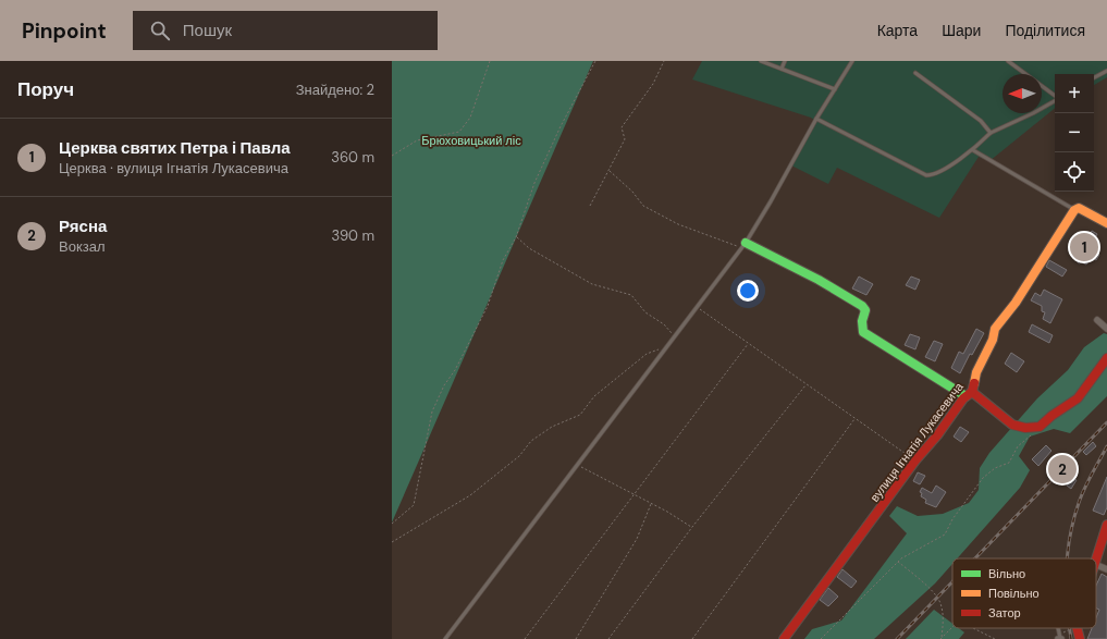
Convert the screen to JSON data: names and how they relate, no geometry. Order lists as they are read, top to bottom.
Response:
{
  "streets": {
    "street": ["вулиця Ігнатія Лукасевича"]
  },
  "parks": ["Брюховицький ліс"],
  "legend": ["Вільно", "Повільно", "Затор"],
  "north": "left",
  "page": {
    "header": "Pinpoint",
    "search": "Пошук",
    "nav": ["Карта", "Шари", "Поділитися"],
    "heading": ["Поруч", "Знайдено: 2"],
    "map_buttons": ["+", "−"],
    "list": [
      {
        "mark": "1",
        "name": "Церква святих Петра і Павла",
        "note": "Церква · вулиця Ігнатія Лукасевича",
        "value": "360 m"
      },
      {
        "mark": "2",
        "name": "Рясна",
        "note": "Вокзал",
        "value": "390 m"
      }
    ],
    "pins": ["1", "2"]
  }
}
